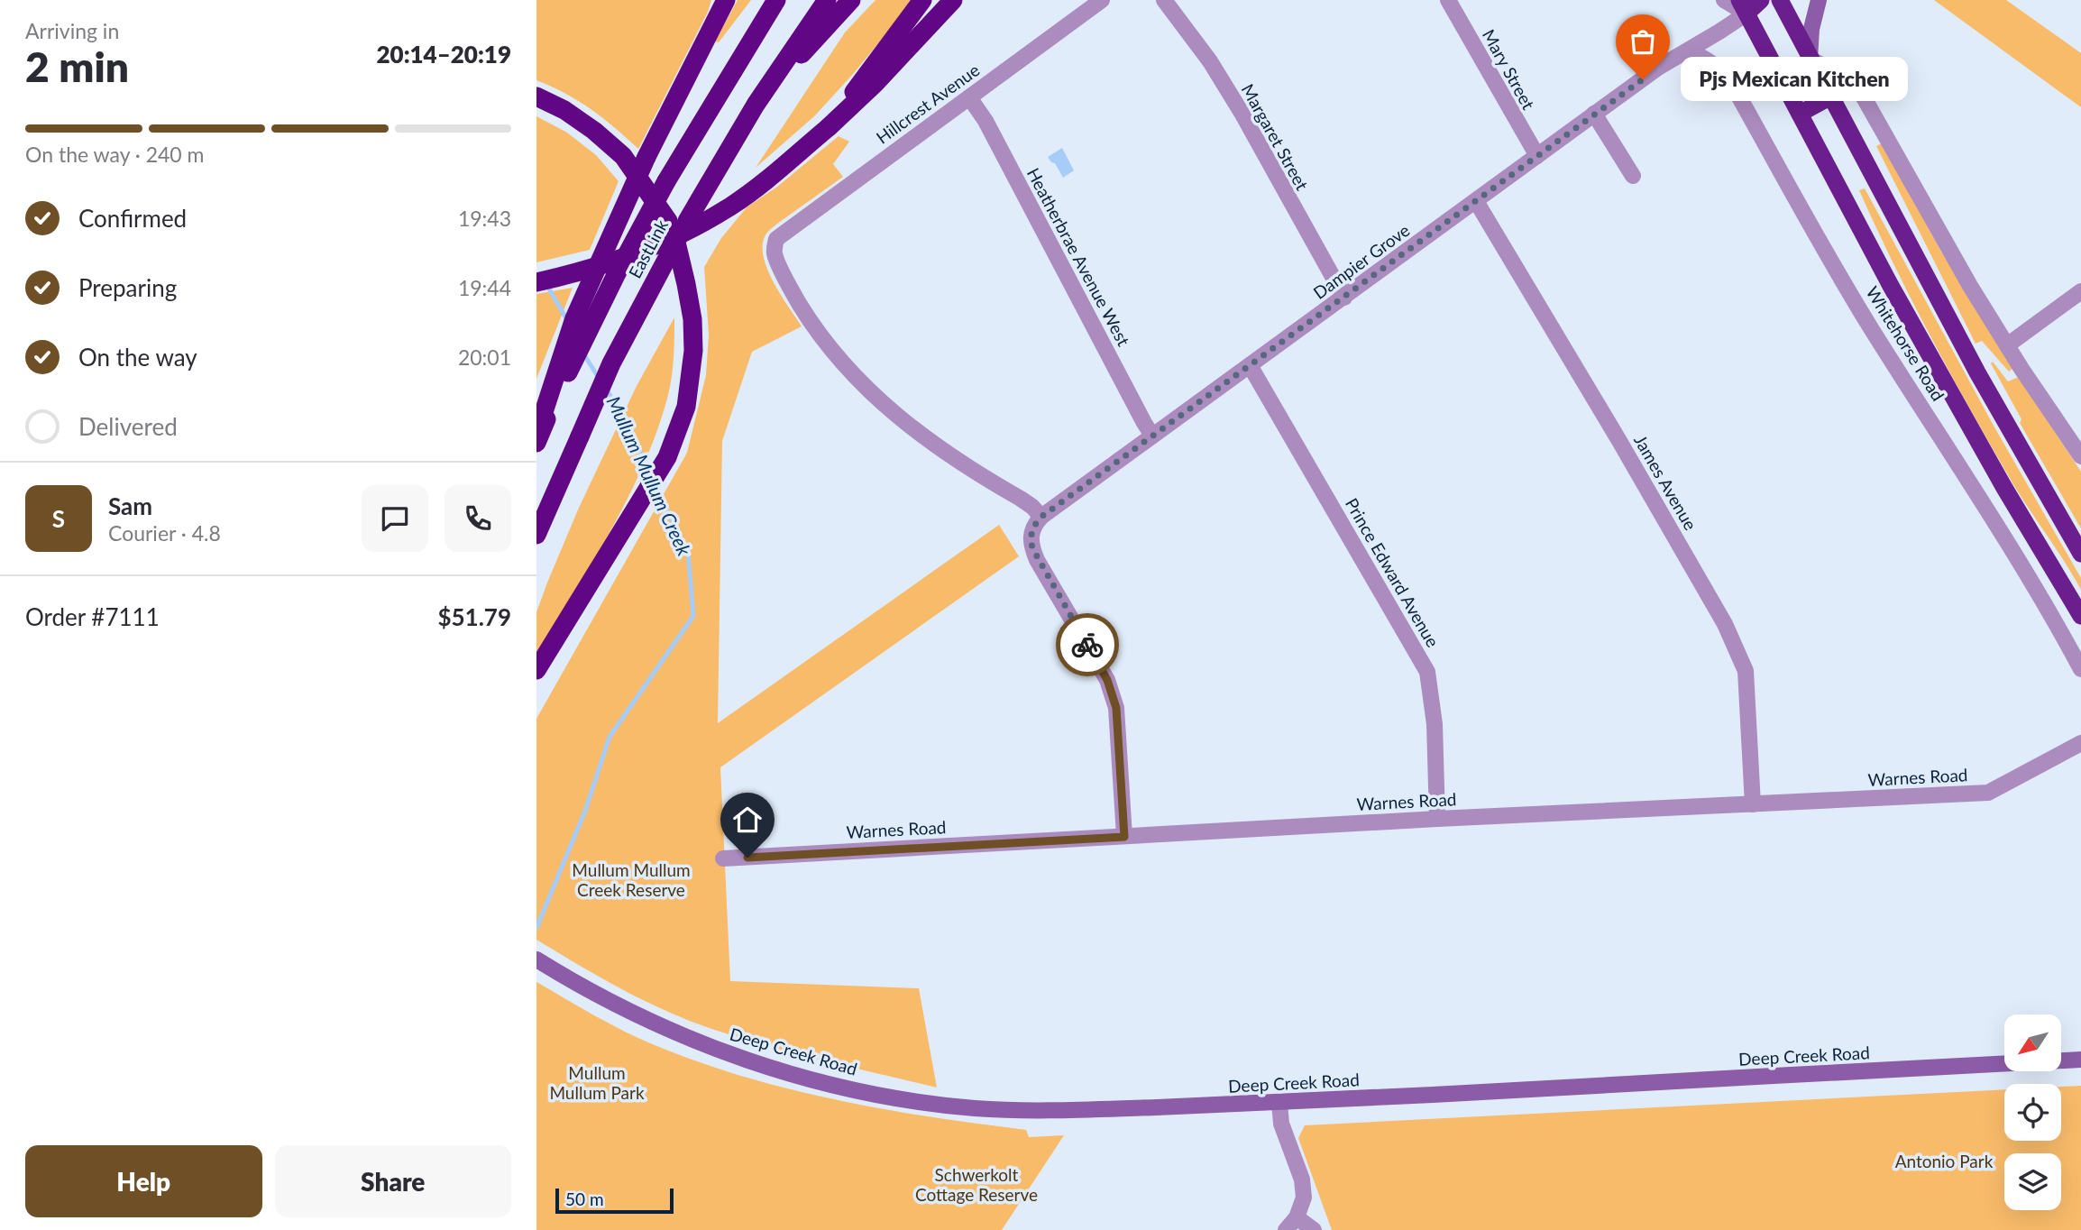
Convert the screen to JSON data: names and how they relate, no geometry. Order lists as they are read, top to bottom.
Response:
{
  "streets": {
    "highway": ["EastLink", "Whitehorse Road"],
    "main road": ["Deep Creek Road"],
    "street": [
      "Mary Street",
      "Hillcrest Avenue",
      "Margaret Street",
      "Heatherbrae Avenue West",
      "Dampier Grove",
      "James Avenue",
      "Prince Edward Avenue",
      "Warnes Road"
    ]
  },
  "crossings": [
    ["Mary Street", "Dampier Grove"],
    ["Hillcrest Avenue", "Heatherbrae Avenue West"],
    ["Hillcrest Avenue", "Dampier Grove"],
    ["Margaret Street", "Dampier Grove"],
    ["Heatherbrae Avenue West", "Dampier Grove"],
    ["Dampier Grove", "Whitehorse Road"],
    ["Dampier Grove", "James Avenue"],
    ["Dampier Grove", "Prince Edward Avenue"],
    ["James Avenue", "Warnes Road"],
    ["Prince Edward Avenue", "Warnes Road"]
  ],
  "water": ["Mullum Mullum Creek"],
  "parks": [
    "Mullum Mullum Creek Reserve",
    "Mullum Mullum Park",
    "Antonio Park",
    "Schwerkolt Cottage Reserve"
  ],
  "places": ["Pjs Mexican Kitchen"],
  "scale_bar": "50 m",
  "north": "bottom left",
  "page": {
    "heading": ["2 min", "Arriving in", "20:14–20:19"],
    "panel": [
      "Sam",
      "Courier · 4.8",
      "Order #7111",
      "$51.79"
    ],
    "bubble": "Pjs Mexican Kitchen",
    "bar": "On the way · 240 m",
    "list": [
      ["Confirmed", "19:43"],
      ["Preparing", "19:44"],
      ["On the way", "20:01"],
      "Delivered"
    ],
    "round": "S",
    "buttons": ["Help", "Share"],
    "scale": "50 m"
  }
}
